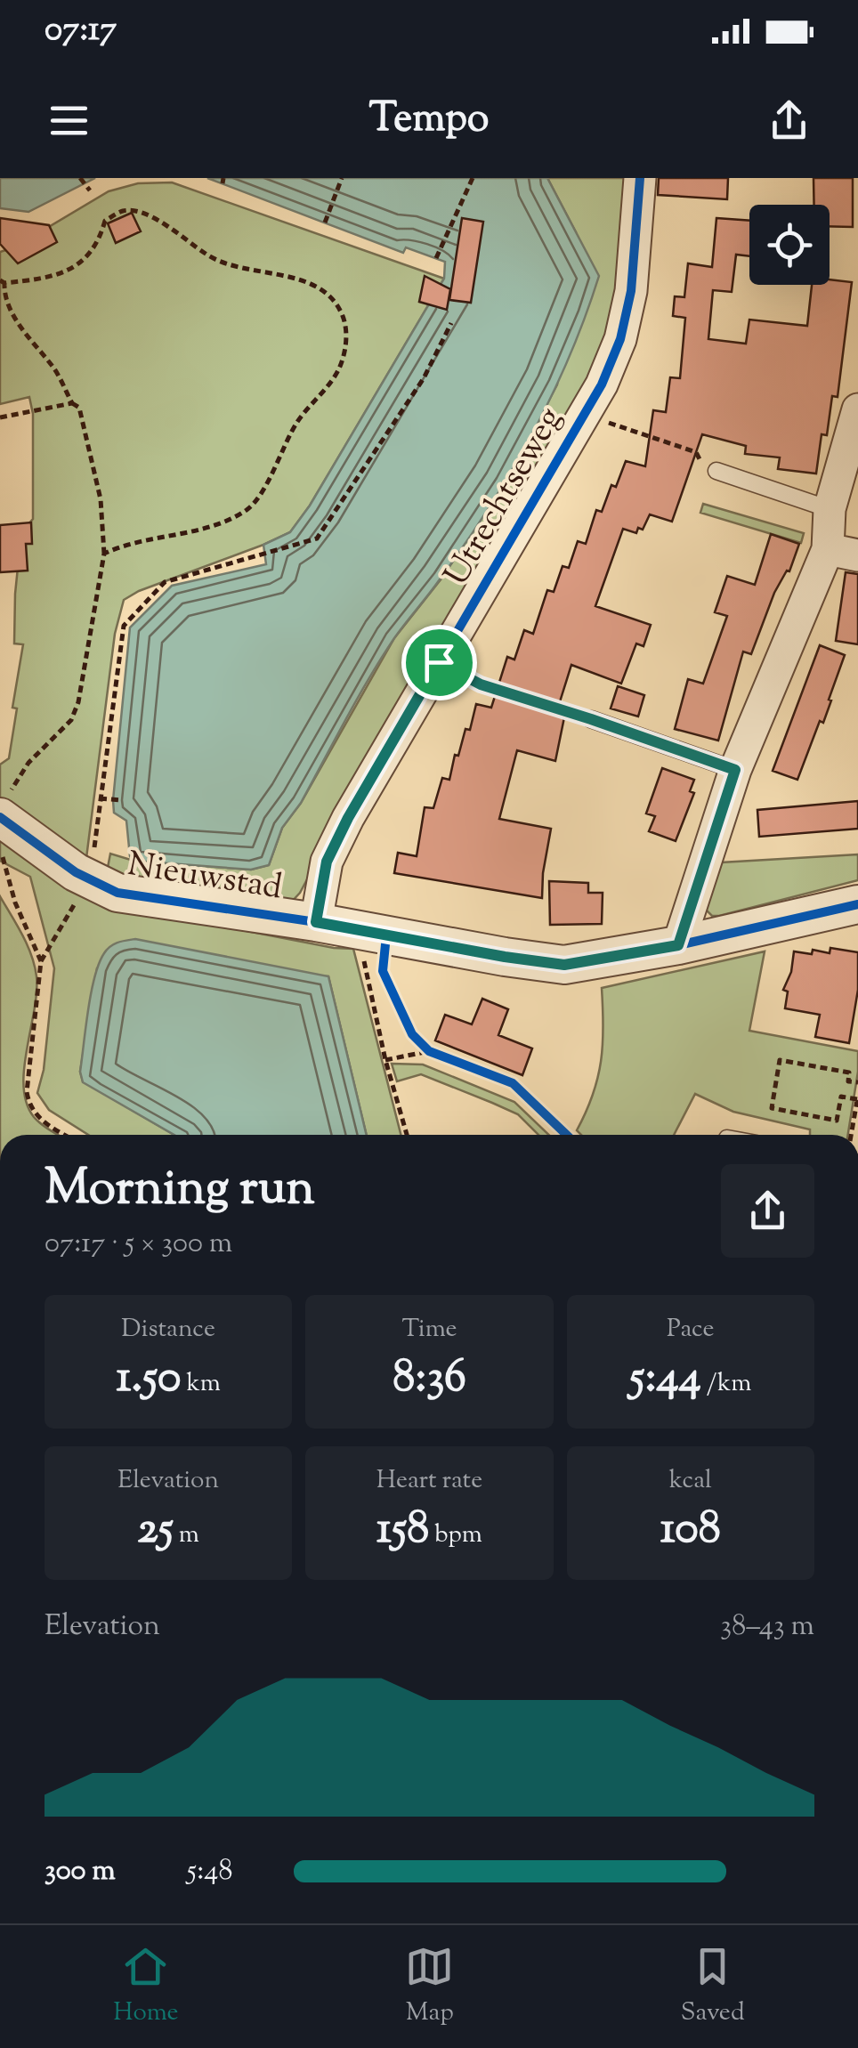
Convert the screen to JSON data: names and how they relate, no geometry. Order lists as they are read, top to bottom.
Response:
{
  "streets": {
    "street": ["Utrechtseweg", "Nieuwstad"]
  },
  "crossings": [
    ["Utrechtseweg", "Nieuwstad"]
  ],
  "page": {
    "status": "07:17",
    "header": "Tempo",
    "heading": ["Morning run", "07:17 · 5 × 300 m"],
    "stats": [
      ["Distance", "1.50 km"],
      ["Time", "8:36"],
      ["Pace", "5:44 /km"],
      ["Elevation", "25 m"],
      ["Heart rate", "158 bpm"],
      ["kcal", "108"]
    ],
    "chart": ["Elevation", "38–43 m"],
    "list": [
      {
        "name": "300 m",
        "note": "5:48"
      }
    ],
    "tabs": ["Home", "Map", "Saved"]
  }
}
